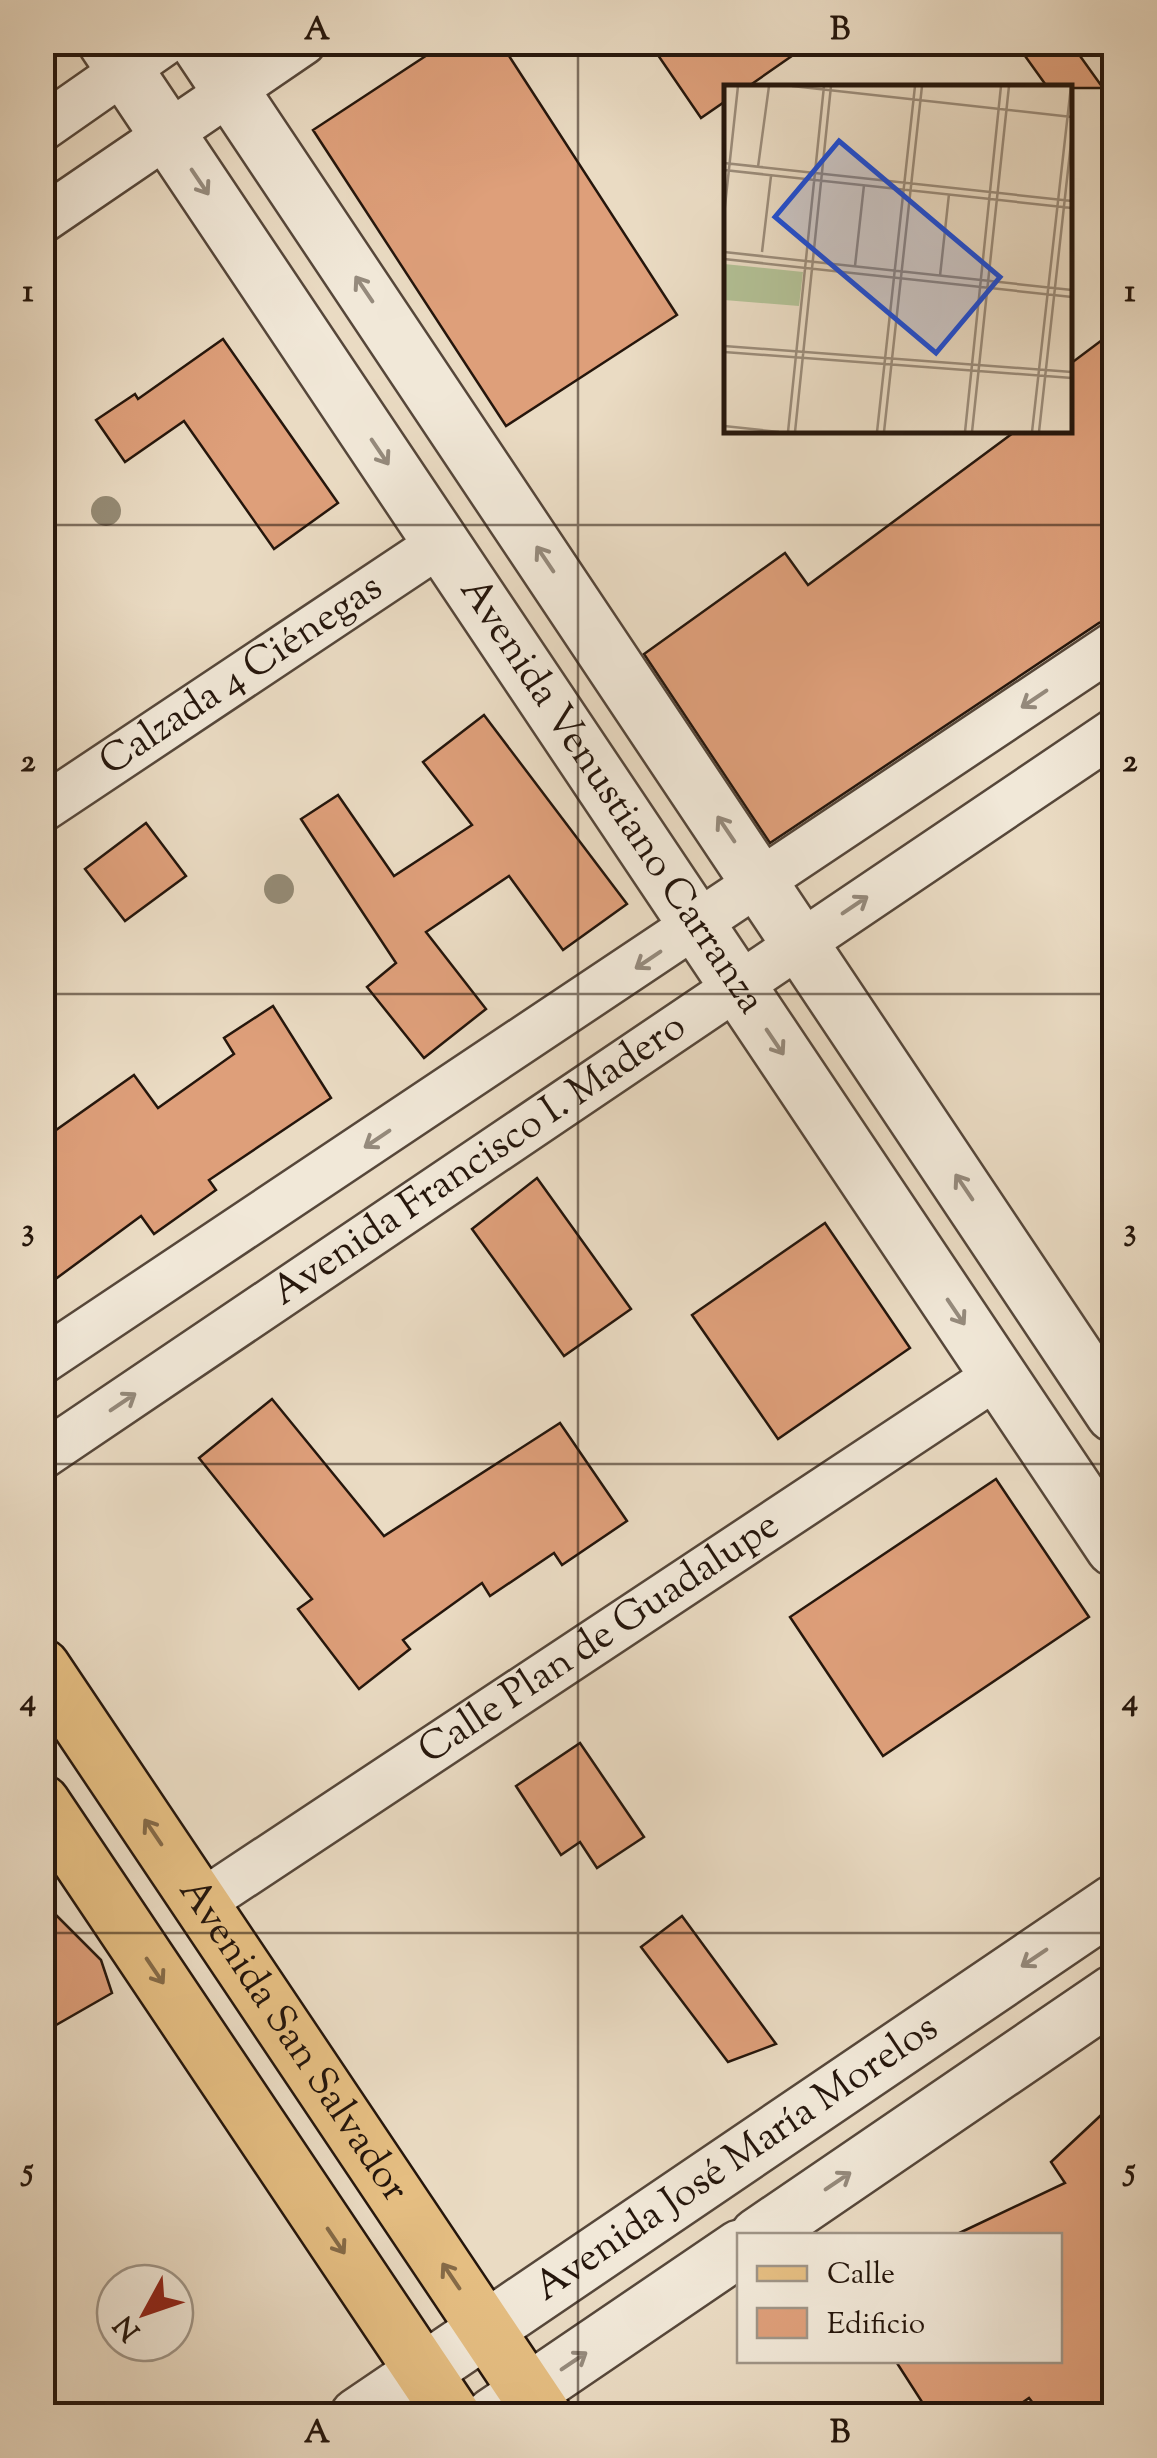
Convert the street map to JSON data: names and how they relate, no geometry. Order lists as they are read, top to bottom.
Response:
{
  "streets": {
    "main road": ["Avenida San Salvador"],
    "street": [
      "Calzada 4 Ciénegas",
      "Avenida Venustiano Carranza",
      "Avenida Francisco I. Madero",
      "Calle Plan de Guadalupe",
      "Avenida José María Morelos"
    ]
  },
  "crossings": [
    ["Calzada 4 Ciénegas", "Avenida Venustiano Carranza"],
    ["Avenida Venustiano Carranza", "Avenida Francisco I. Madero"],
    ["Avenida Venustiano Carranza", "Calle Plan de Guadalupe"],
    ["Calle Plan de Guadalupe", "Avenida San Salvador"],
    ["Avenida San Salvador", "Avenida José María Morelos"]
  ],
  "legend": ["Calle", "Edificio"],
  "north": "bottom left",
  "grid": {
    "columns": ["A", "B"],
    "rows": [
      "1",
      "2",
      "3",
      "4",
      "5"
    ]
  }
}
